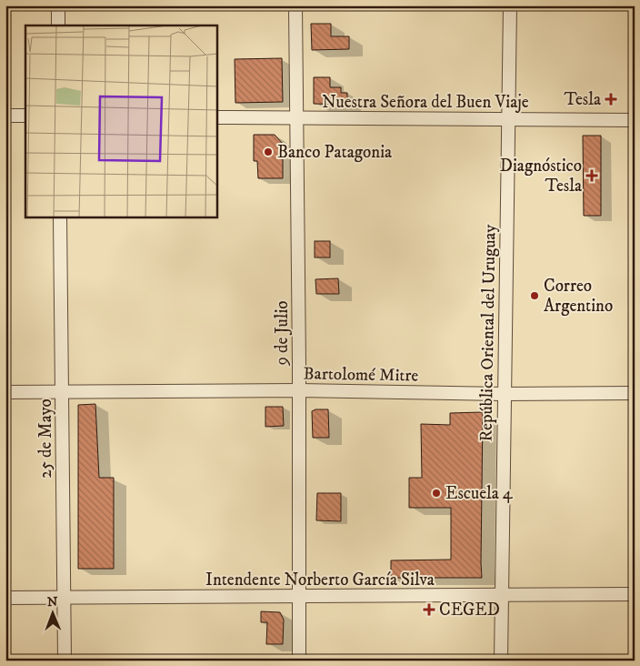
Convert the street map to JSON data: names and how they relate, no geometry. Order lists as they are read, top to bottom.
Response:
{
  "streets": {
    "street": [
      "Nuestra Señora del Buen Viaje",
      "9 de Julio",
      "República Oriental del Uruguay",
      "Bartolomé Mitre",
      "25 de Mayo",
      "Intendente Norberto García Silva"
    ]
  },
  "crossings": [
    ["Nuestra Señora del Buen Viaje", "9 de Julio"],
    ["Nuestra Señora del Buen Viaje", "República Oriental del Uruguay"],
    ["9 de Julio", "Bartolomé Mitre"],
    ["9 de Julio", "Intendente Norberto García Silva"],
    ["República Oriental del Uruguay", "Bartolomé Mitre"],
    ["República Oriental del Uruguay", "Intendente Norberto García Silva"],
    ["Bartolomé Mitre", "25 de Mayo"],
    ["25 de Mayo", "Intendente Norberto García Silva"]
  ],
  "places": {
    "health": ["Tesla", "Diagnóstico Tesla", "CEGED"],
    "other": ["Banco Patagonia", "Correo Argentino", "Escuela 4"]
  },
  "north": "top"
}
